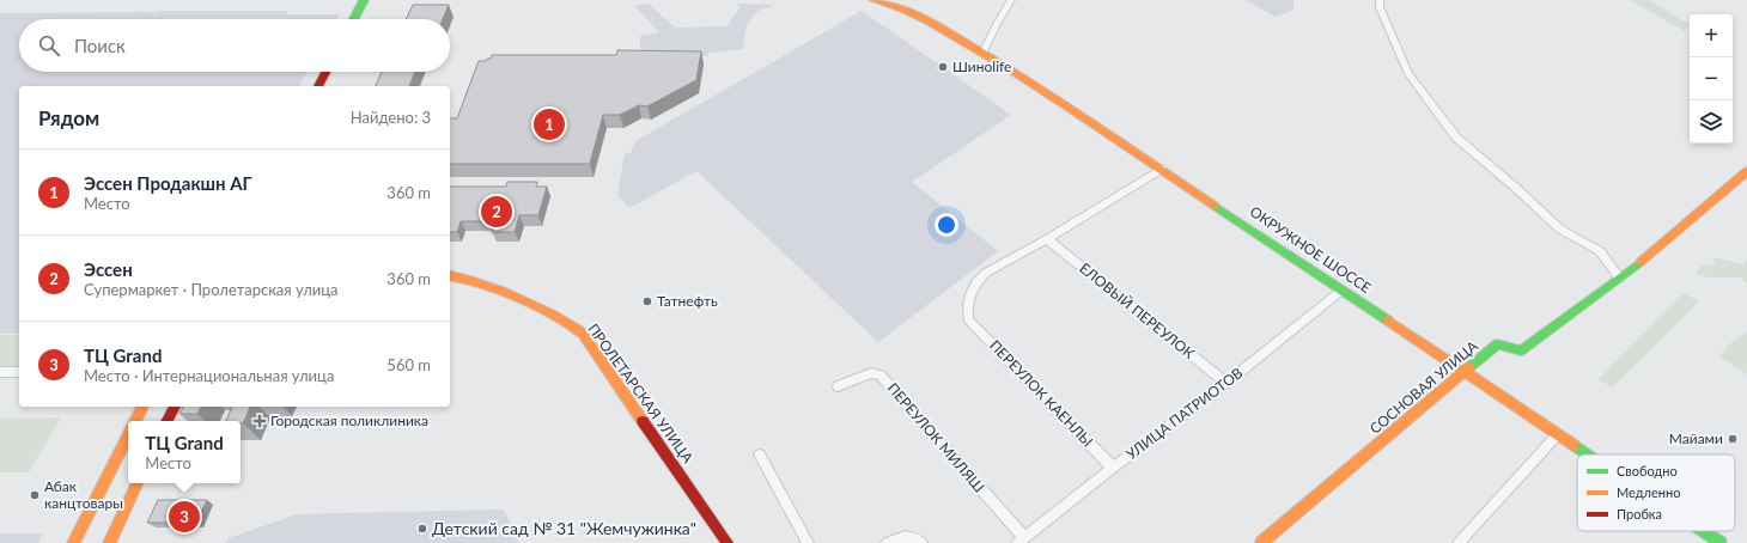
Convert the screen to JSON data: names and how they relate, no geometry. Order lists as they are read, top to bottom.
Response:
{
  "streets": {
    "street": [
      "ОКРУЖНОЕ ШОССЕ",
      "ЕЛОВЫЙ ПЕРЕУЛОК",
      "СОСНОВАЯ УЛИЦА",
      "ПРОЛЕТАРСКАЯ УЛИЦА",
      "ПЕРЕУЛОК КАЕНЛЫ",
      "УЛИЦА ПАТРИОТОВ",
      "ПЕРЕУЛОК МИЛЯШ"
    ]
  },
  "crossings": [
    ["ОКРУЖНОЕ ШОССЕ", "СОСНОВАЯ УЛИЦА"],
    ["ОКРУЖНОЕ ШОССЕ", "УЛИЦА ПАТРИОТОВ"],
    ["ЕЛОВЫЙ ПЕРЕУЛОК", "ПЕРЕУЛОК КАЕНЛЫ"],
    ["ЕЛОВЫЙ ПЕРЕУЛОК", "УЛИЦА ПАТРИОТОВ"],
    ["ПЕРЕУЛОК КАЕНЛЫ", "УЛИЦА ПАТРИОТОВ"],
    ["УЛИЦА ПАТРИОТОВ", "ПЕРЕУЛОК МИЛЯШ"]
  ],
  "places": {
    "other": [
      "Шиноlife",
      "Татнефть",
      "Майами",
      "Абак канцтовары",
      "Детский сад № 31 \"Жемчужинка\""
    ],
    "health": ["Городская поликлиника"]
  },
  "legend": ["Свободно", "Медленно", "Пробка"],
  "page": {
    "map_buttons": ["+", "−"],
    "search": "Поиск",
    "heading": ["Рядом", "Найдено: 3"],
    "pins": ["1", "2", "3"],
    "list": [
      {
        "mark": "1",
        "name": "Эссен Продакшн АГ",
        "note": "Место",
        "value": "360 m"
      },
      {
        "mark": "2",
        "name": "Эссен",
        "note": "Супермаркет · Пролетарская улица",
        "value": "360 m"
      },
      {
        "mark": "3",
        "name": "ТЦ Grand",
        "note": "Место · Интернациональная улица",
        "value": "560 m"
      }
    ],
    "popup": ["ТЦ Grand", "Место"]
  }
}
